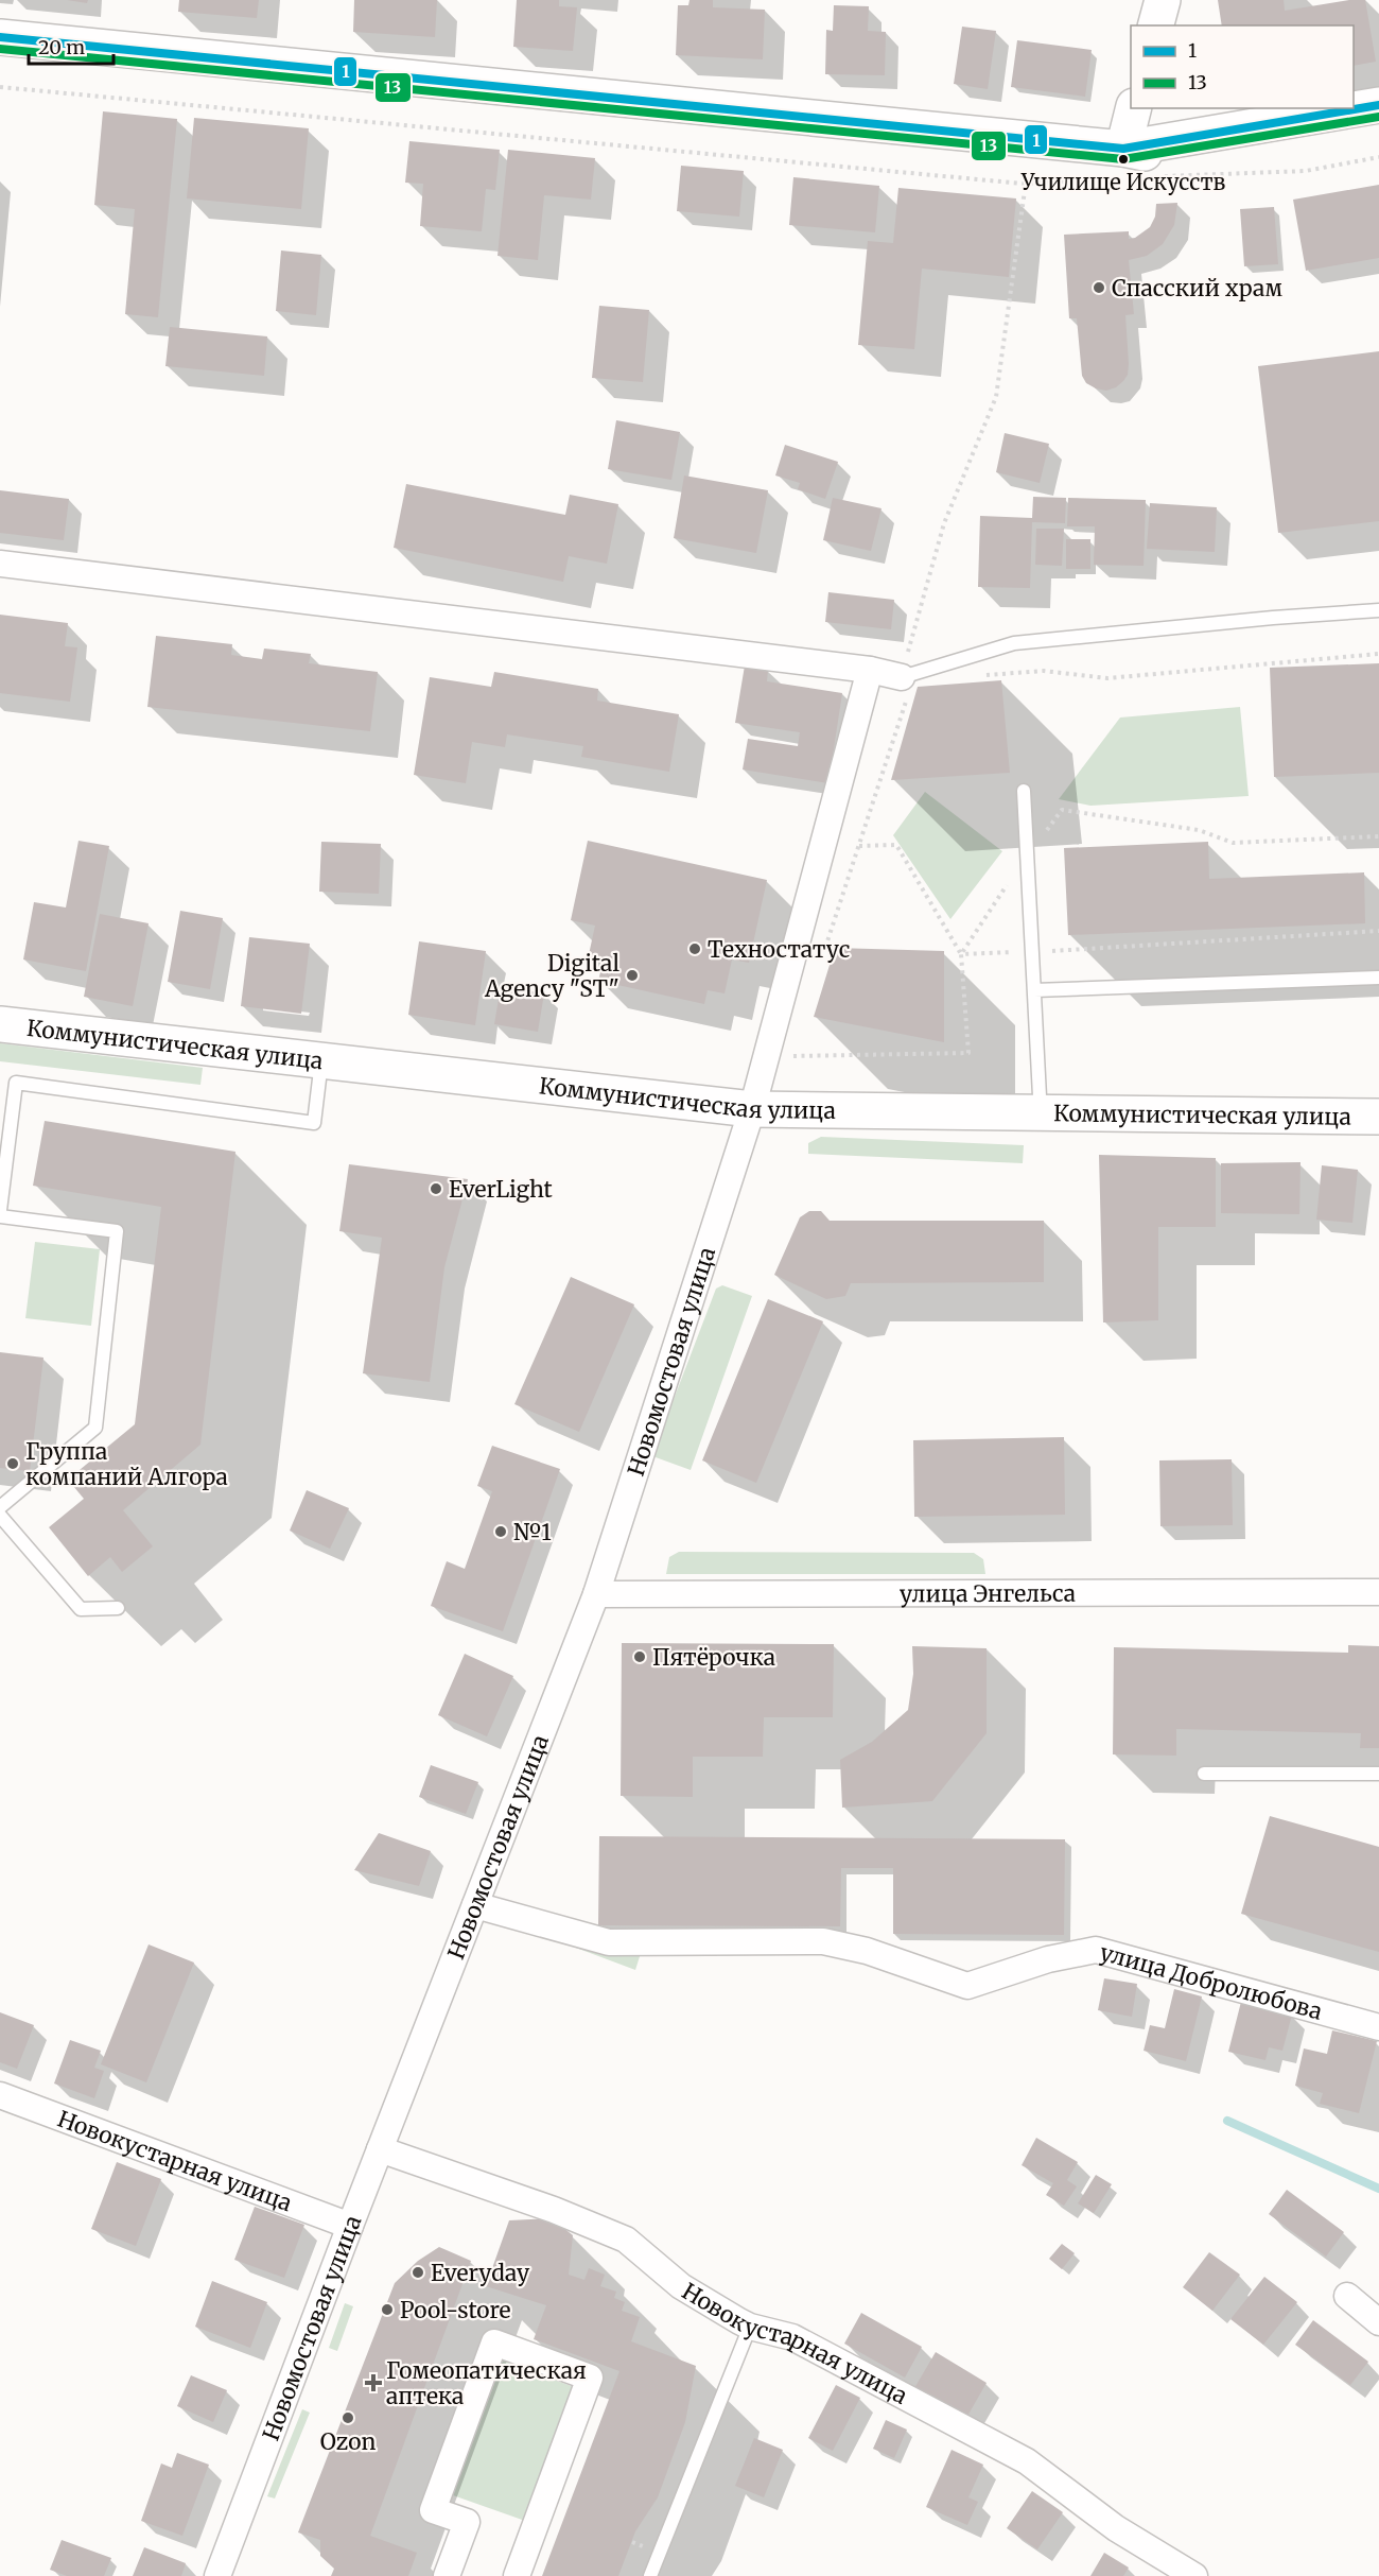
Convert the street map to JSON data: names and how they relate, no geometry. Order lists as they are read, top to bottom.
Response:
{
  "streets": {
    "street": [
      "Коммунистическая улица",
      "Новомостовая улица",
      "улица Энгельса",
      "улица Добролюбова",
      "Новокустарная улица"
    ]
  },
  "crossings": [
    ["Коммунистическая улица", "Новомостовая улица"],
    ["Новомостовая улица", "улица Энгельса"],
    ["Новомостовая улица", "улица Добролюбова"],
    ["Новомостовая улица", "Новокустарная улица"]
  ],
  "places": {
    "other": [
      "Училище Искусств",
      "Спасский храм",
      "Техностатус",
      "Digital Agency \"ST\"",
      "EverLight",
      "Группа компаний Алгора",
      "№1",
      "Пятёрочка",
      "Everyday",
      "Pool-store",
      "Ozon"
    ],
    "health": ["Гомеопатическая аптека"]
  },
  "lines": ["transit line 1", "transit line 13"],
  "legend": ["1", "13"],
  "scale_bar": "20 m"
}
